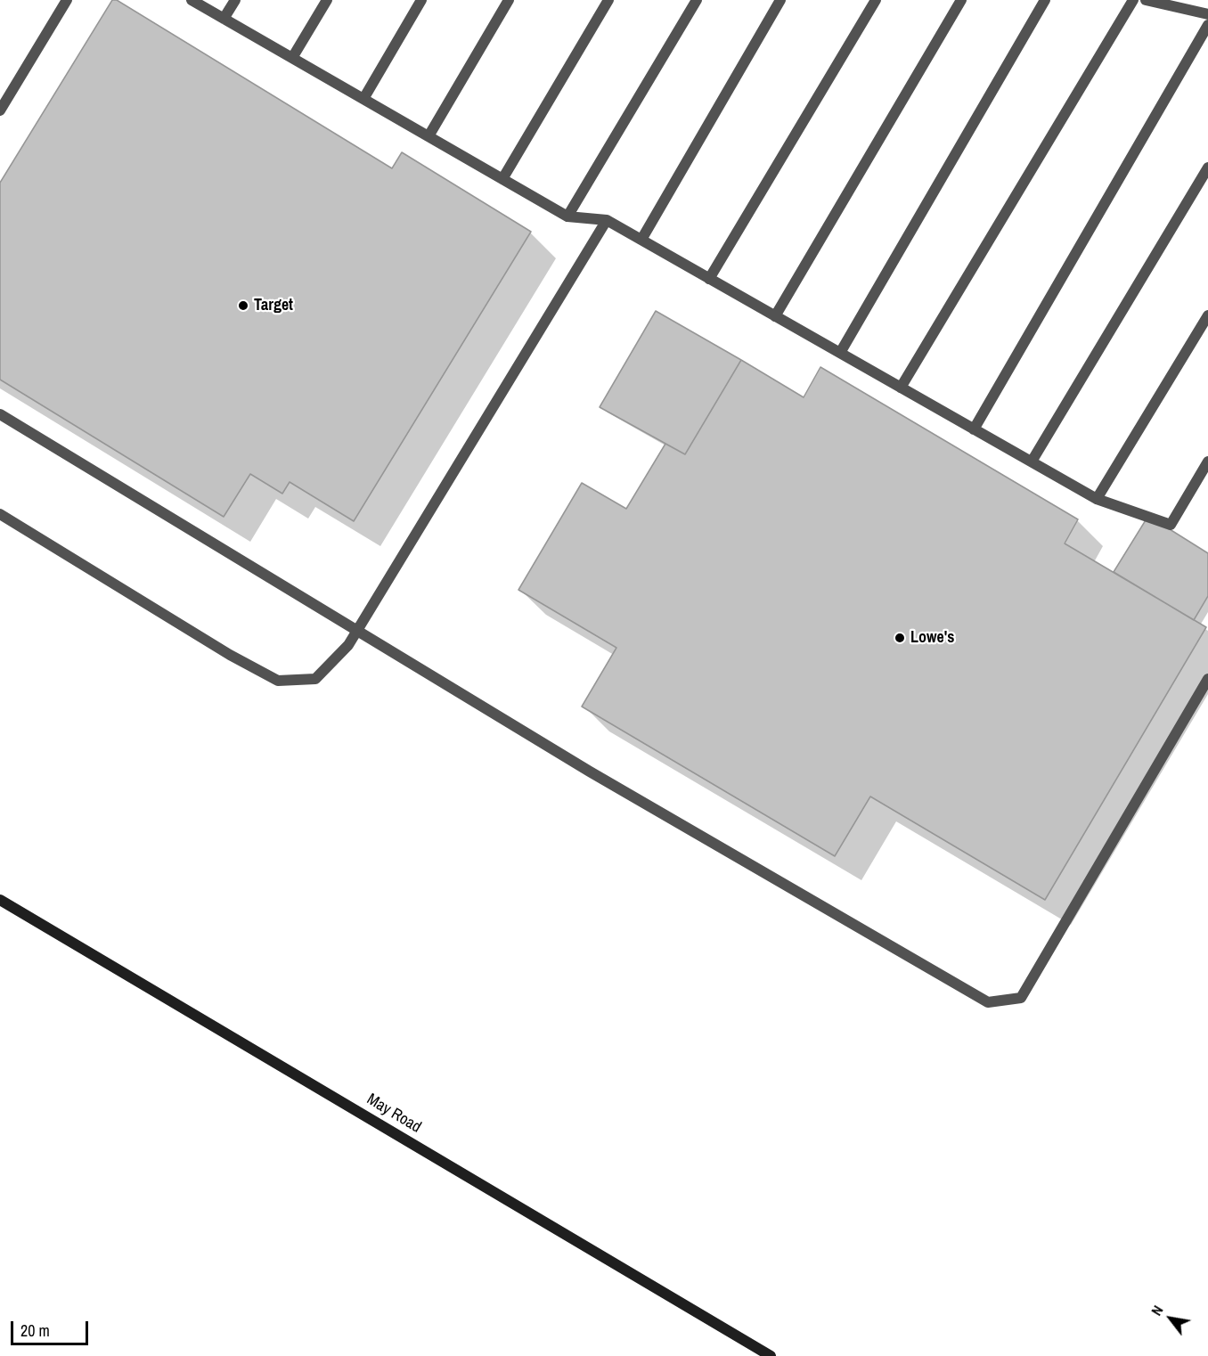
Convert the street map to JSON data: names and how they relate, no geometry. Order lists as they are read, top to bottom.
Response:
{
  "streets": {
    "street": ["May Road"]
  },
  "places": ["Target", "Lowe's"],
  "scale_bar": "20 m",
  "north": "top left"
}
